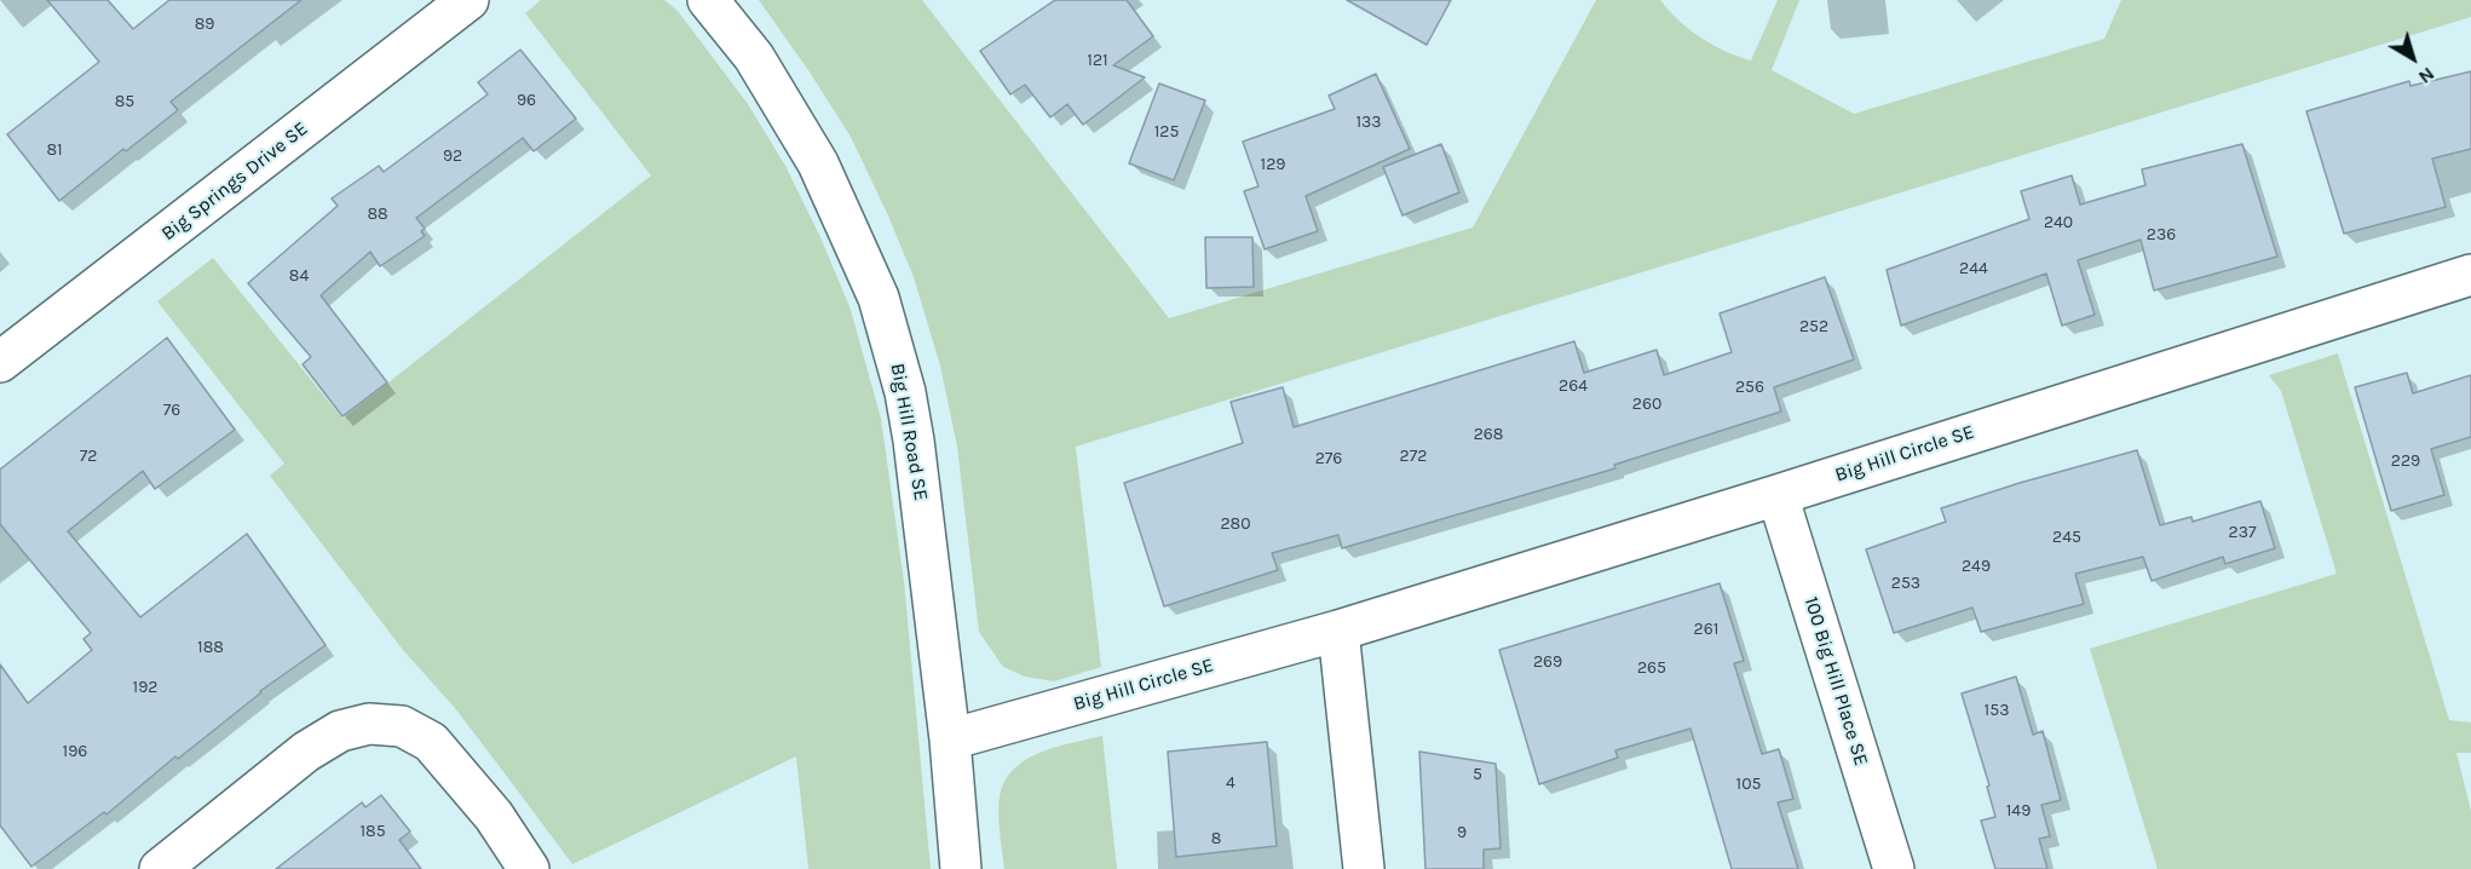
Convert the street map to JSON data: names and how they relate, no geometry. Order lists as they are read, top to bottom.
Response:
{
  "streets": {
    "street": [
      "Big Springs Drive SE",
      "Big Hill Road SE",
      "Big Hill Circle SE",
      "100 Big Hill Place SE"
    ]
  },
  "crossings": [
    ["Big Hill Road SE", "Big Hill Circle SE"],
    ["Big Hill Circle SE", "100 Big Hill Place SE"]
  ],
  "house_numbers": [
    "89",
    "121",
    "96",
    "85",
    "133",
    "125",
    "81",
    "92",
    "129",
    "88",
    "240",
    "236",
    "244",
    "84",
    "252",
    "264",
    "256",
    "260",
    "76",
    "268",
    "72",
    "272",
    "276",
    "229",
    "280",
    "237",
    "245",
    "249",
    "253",
    "261",
    "188",
    "269",
    "265",
    "192",
    "153",
    "196",
    "5",
    "4",
    "105",
    "149",
    "185",
    "9",
    "8"
  ],
  "north": "bottom right"
}
